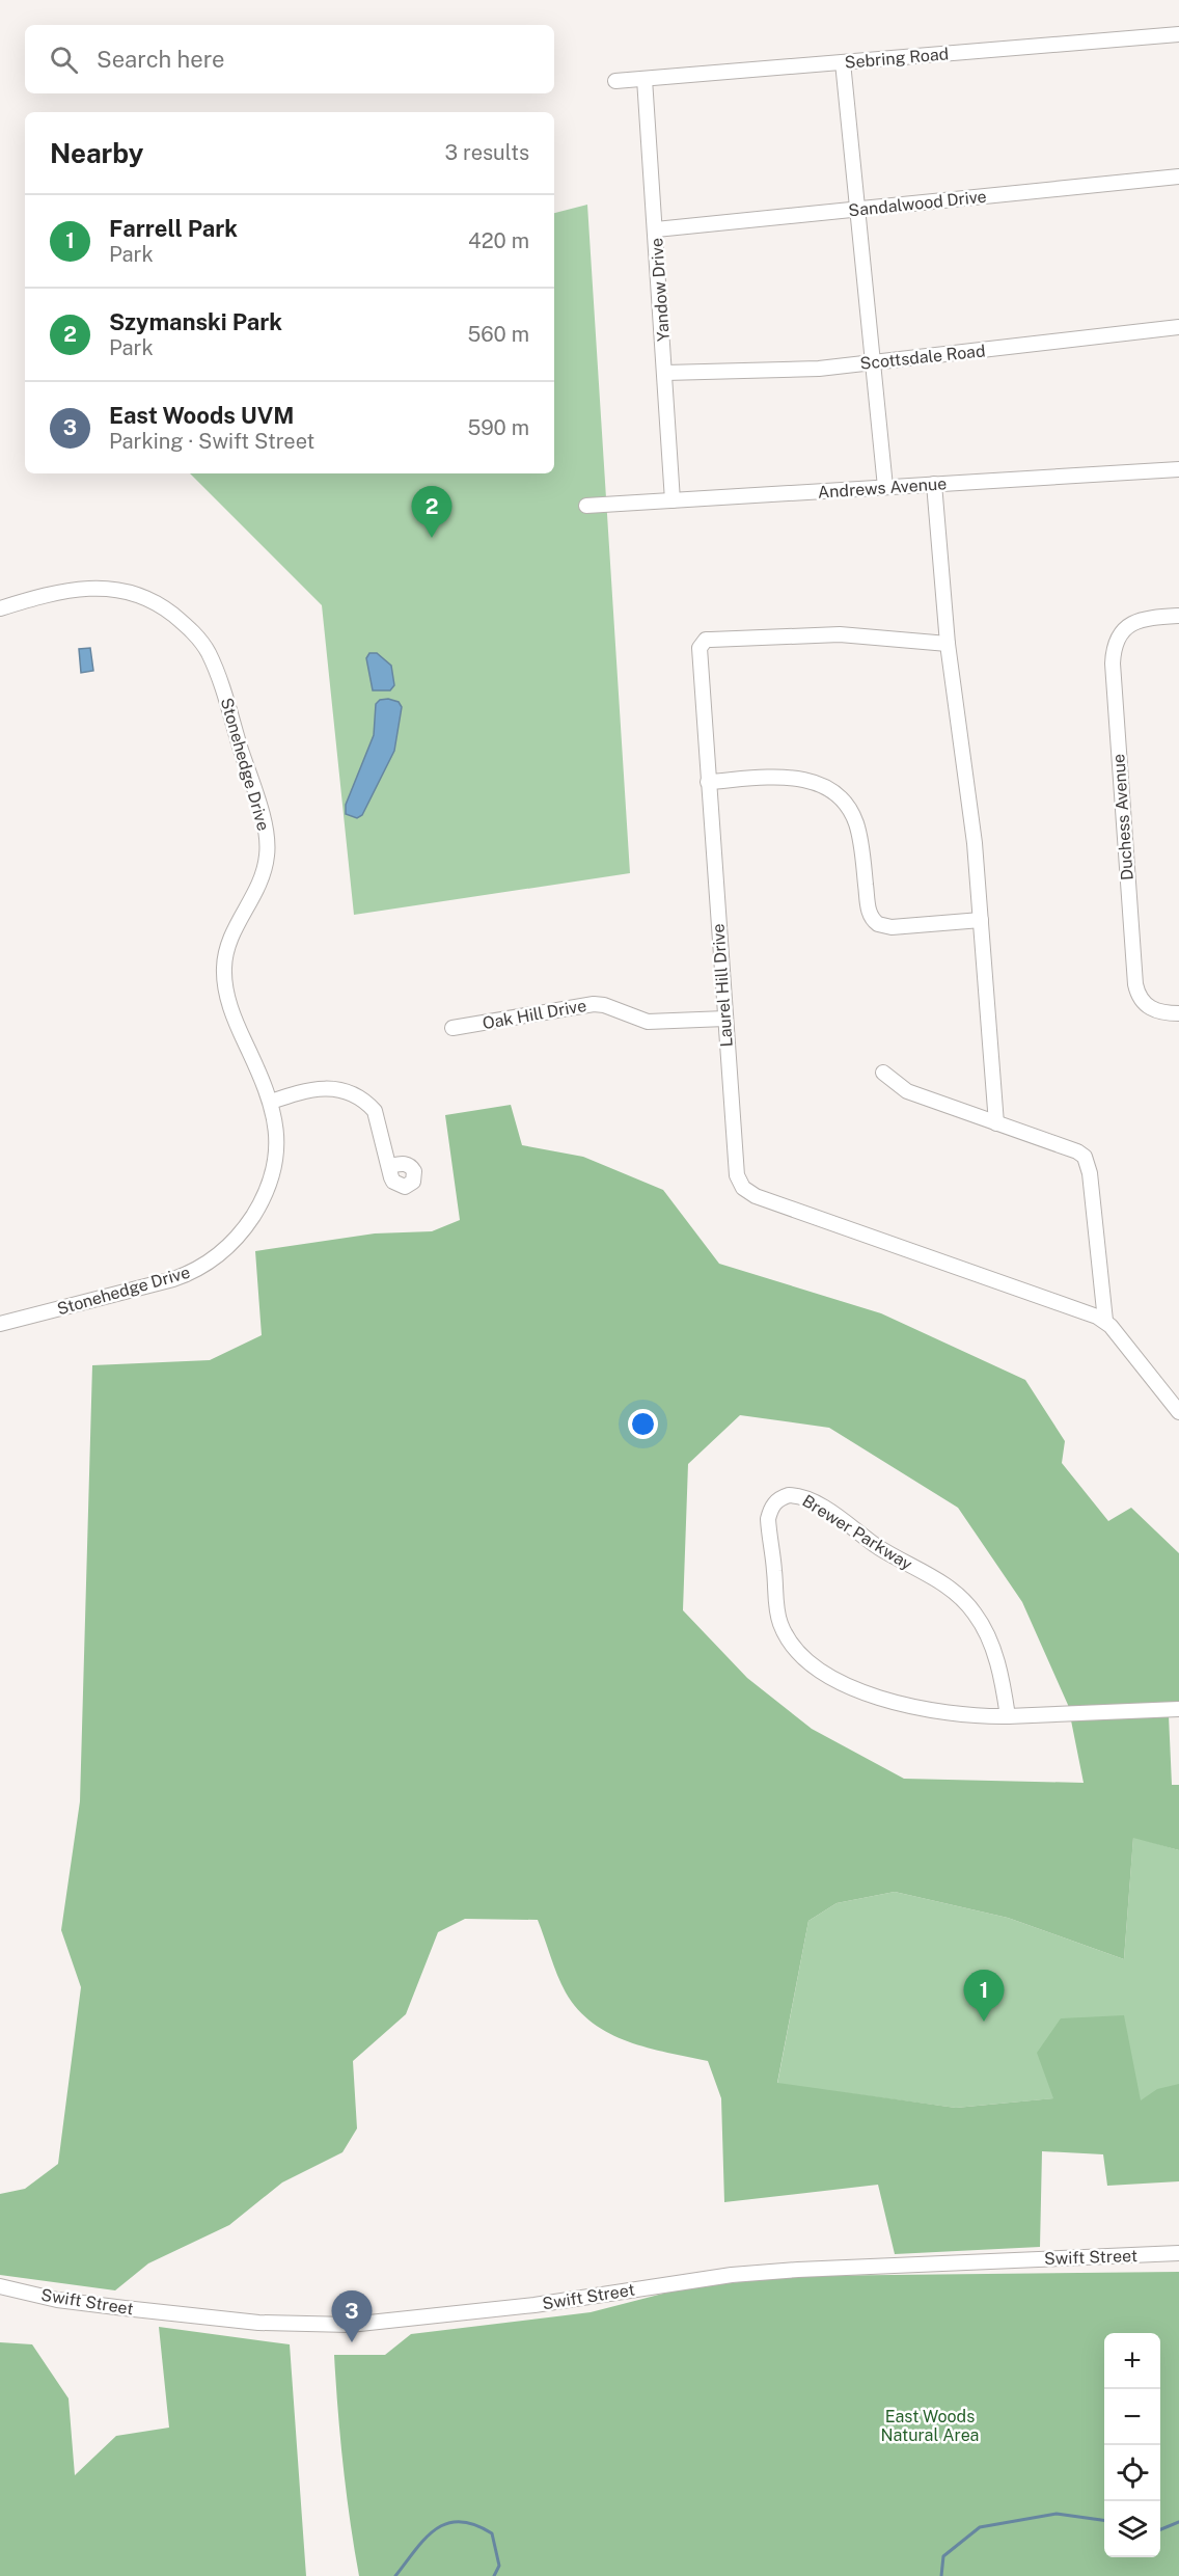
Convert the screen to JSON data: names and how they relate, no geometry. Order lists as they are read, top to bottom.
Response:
{
  "streets": {
    "street": [
      "Sebring Road",
      "Sandalwood Drive",
      "Yandow Drive",
      "Scottsdale Road",
      "Andrews Avenue",
      "Stonehedge Drive",
      "Duchess Avenue",
      "Laurel Hill Drive",
      "Oak Hill Drive",
      "Brewer Parkway",
      "Swift Street"
    ]
  },
  "crossings": [
    ["Sebring Road", "Yandow Drive"],
    ["Sandalwood Drive", "Yandow Drive"],
    ["Yandow Drive", "Scottsdale Road"],
    ["Yandow Drive", "Andrews Avenue"],
    ["Laurel Hill Drive", "Oak Hill Drive"]
  ],
  "parks": ["East Woods Natural Area"],
  "page": {
    "search": "Search here",
    "heading": ["Nearby", "3 results"],
    "list": [
      {
        "mark": "1",
        "name": "Farrell Park",
        "note": "Park",
        "value": "420 m"
      },
      {
        "mark": "2",
        "name": "Szymanski Park",
        "note": "Park",
        "value": "560 m"
      },
      {
        "mark": "3",
        "name": "East Woods UVM",
        "note": "Parking · Swift Street",
        "value": "590 m"
      }
    ],
    "pins": ["2", "1", "3"],
    "map_buttons": ["+", "−"]
  }
}
